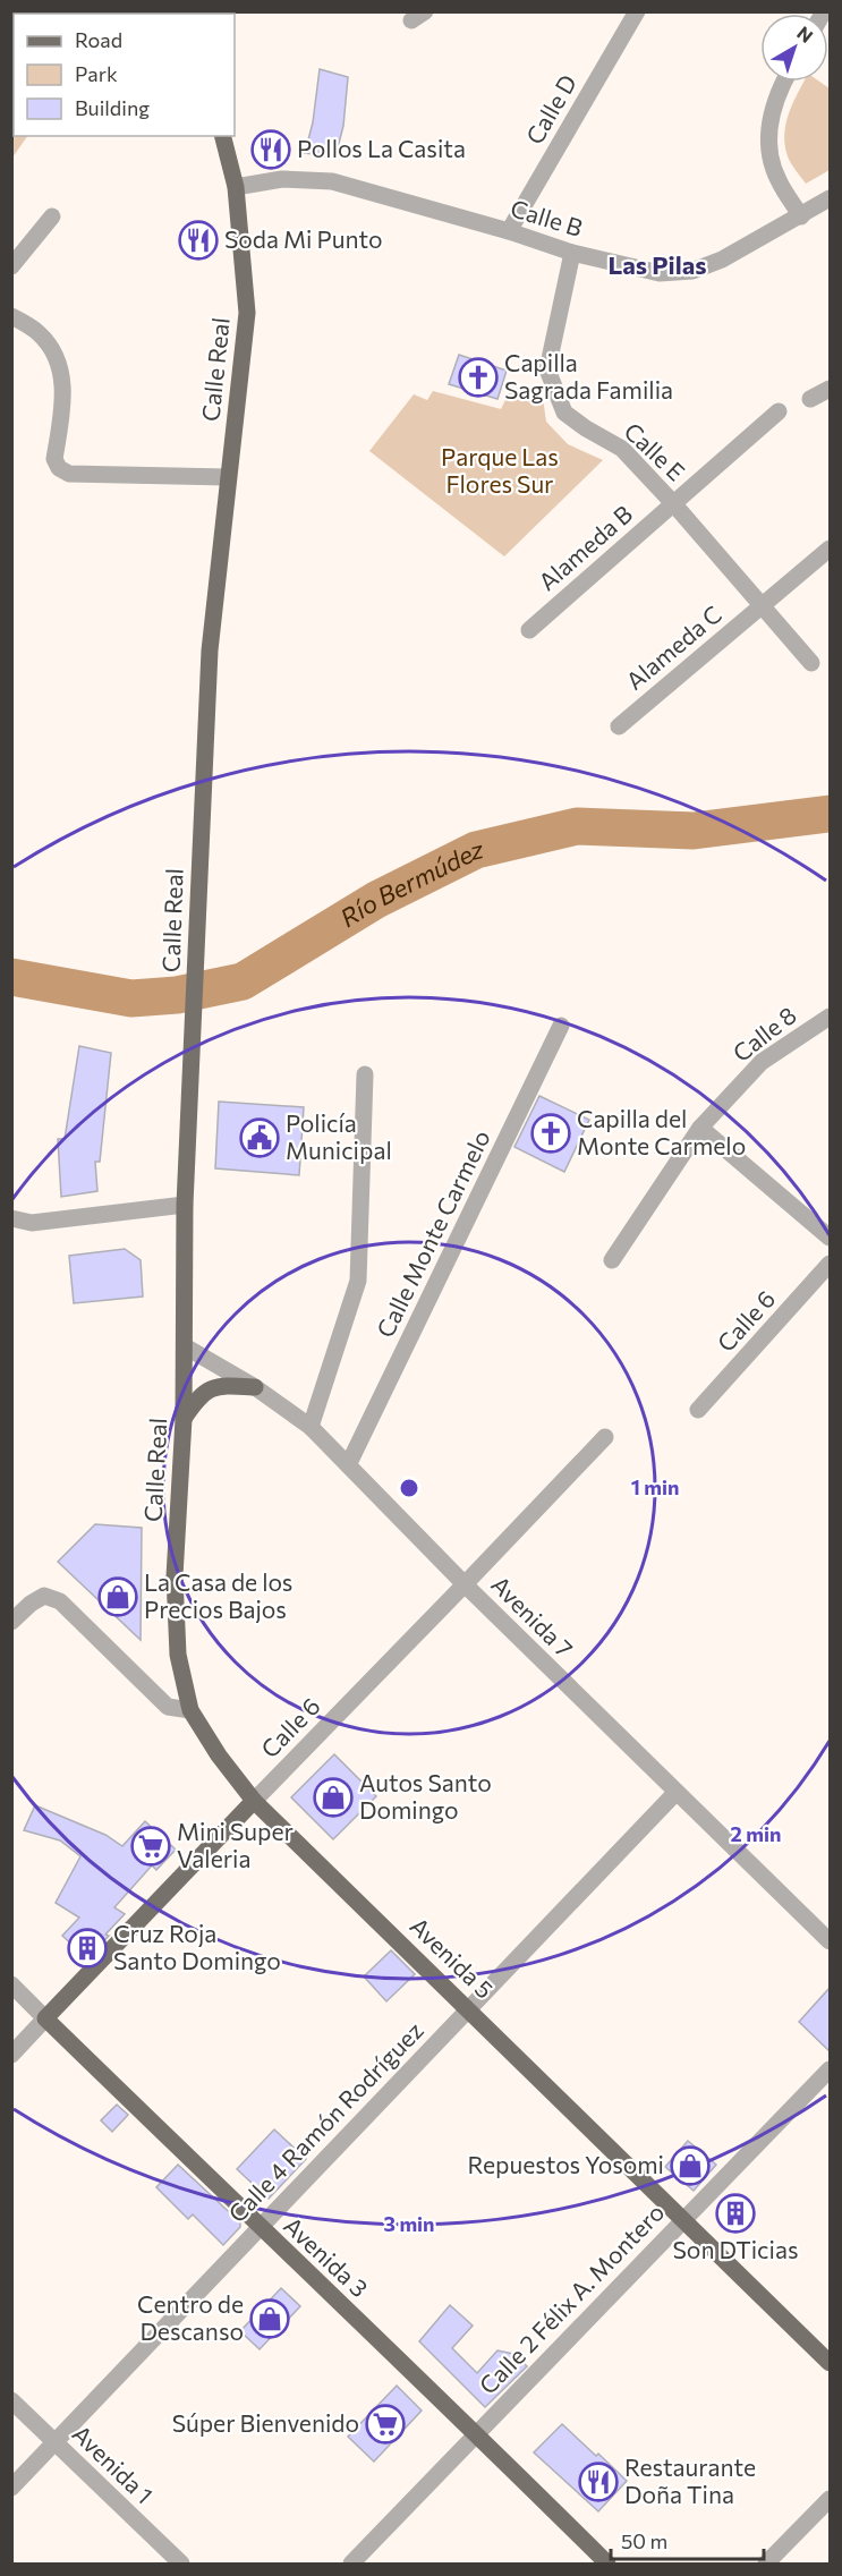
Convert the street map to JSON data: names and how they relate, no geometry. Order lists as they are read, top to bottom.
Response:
{
  "streets": {
    "main road": [
      "Calle Real",
      "Calle 6",
      "Avenida 5",
      "Avenida 3"
    ],
    "street": [
      "Calle D",
      "Calle B",
      "Calle E",
      "Alameda B",
      "Alameda C",
      "Calle 8",
      "Calle Monte Carmelo",
      "Avenida 7",
      "Calle 4 Ramón Rodríguez",
      "Calle 2 Félix A. Montero",
      "Avenida 1"
    ]
  },
  "crossings": [
    ["Calle D", "Calle B"],
    ["Calle B", "Calle Real"],
    ["Calle B", "Calle E"],
    ["Calle Real", "Avenida 7"],
    ["Calle Real", "Avenida 5"],
    ["Calle E", "Alameda B"],
    ["Calle E", "Alameda C"],
    ["Calle Monte Carmelo", "Avenida 7"],
    ["Calle 6", "Avenida 7"],
    ["Calle 6", "Avenida 5"],
    ["Calle 6", "Avenida 3"],
    ["Avenida 7", "Calle 4 Ramón Rodríguez"],
    ["Avenida 5", "Calle 4 Ramón Rodríguez"],
    ["Avenida 5", "Calle 2 Félix A. Montero"],
    ["Calle 4 Ramón Rodríguez", "Avenida 3"],
    ["Calle 4 Ramón Rodríguez", "Avenida 1"],
    ["Avenida 3", "Calle 2 Félix A. Montero"]
  ],
  "districts": ["Las Pilas"],
  "water": ["Río Bermúdez"],
  "parks": ["Parque Las Flores Sur"],
  "places": {
    "restaurant": ["Pollos La Casita", "Soda Mi Punto", "Restaurante Doña Tina"],
    "church": ["Capilla Sagrada Familia", "Capilla del Monte Carmelo"],
    "public building": ["Policía Municipal"],
    "shop": [
      "La Casa de los Precios Bajos",
      "Autos Santo Domingo",
      "Repuestos Yosomi",
      "Centro de Descanso"
    ],
    "supermarket": ["Mini Super Valeria", "Súper Bienvenido"],
    "building": ["Cruz Roja Santo Domingo", "Son DTicias"]
  },
  "legend": ["Road", "Park", "Building"],
  "scale_bar": "50 m",
  "north": "top right",
  "rings": ["1 min", "2 min", "3 min"]
}
